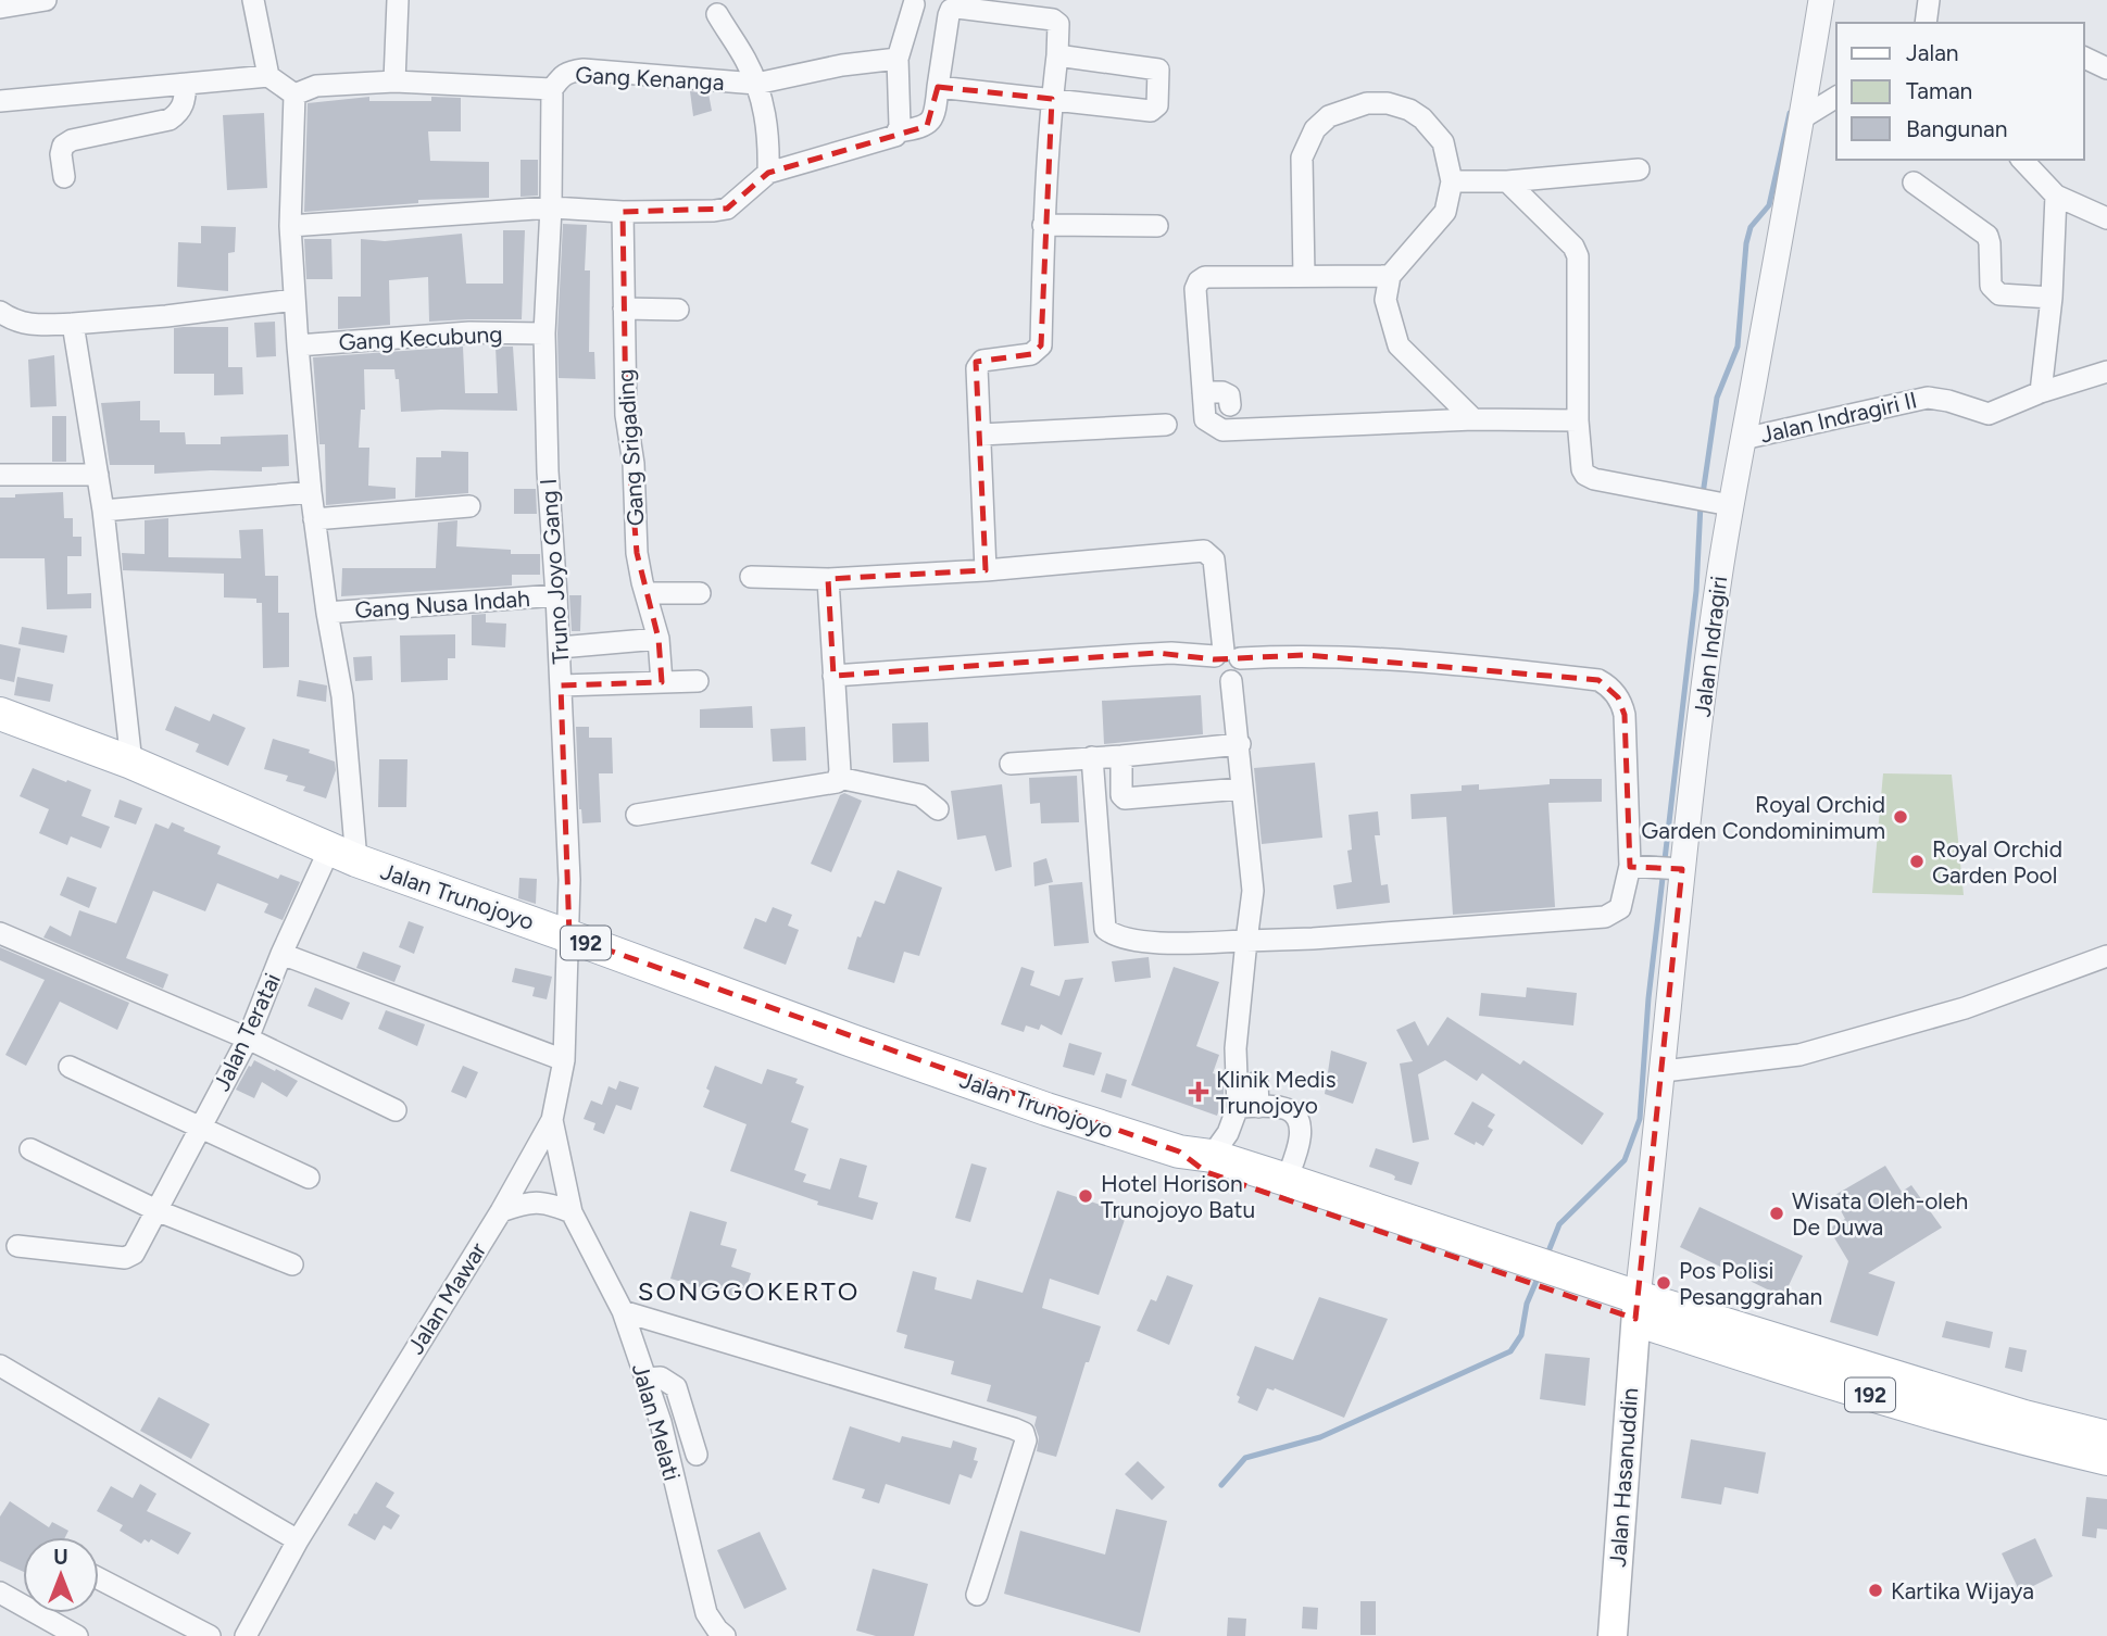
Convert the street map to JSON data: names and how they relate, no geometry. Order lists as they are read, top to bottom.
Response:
{
  "streets": {
    "main road": ["Jalan Trunojoyo", "192", "Jalan Hasanuddin"],
    "street": [
      "Gang Kenanga",
      "Gang Kecubung",
      "Jalan Indragiri II",
      "Gang Srigading",
      "Truno Joyo Gang I",
      "Gang Nusa Indah",
      "Jalan Indragiri",
      "Jalan Teratai",
      "Jalan Mawar",
      "Jalan Melati"
    ]
  },
  "crossings": [
    ["Gang Kenanga", "Truno Joyo Gang I"],
    ["Gang Kecubung", "Truno Joyo Gang I"],
    ["Jalan Indragiri II", "Jalan Indragiri"],
    ["Truno Joyo Gang I", "Gang Nusa Indah"],
    ["Truno Joyo Gang I", "Jalan Trunojoyo"],
    ["Truno Joyo Gang I", "Jalan Mawar"],
    ["Jalan Indragiri", "Jalan Trunojoyo"],
    ["Jalan Indragiri", "192"],
    ["Jalan Indragiri", "Jalan Hasanuddin"],
    ["Jalan Trunojoyo", "192"],
    ["Jalan Trunojoyo", "Jalan Teratai"],
    ["Jalan Trunojoyo", "Jalan Mawar"],
    ["Jalan Trunojoyo", "Jalan Hasanuddin"],
    ["192", "Jalan Hasanuddin"],
    ["Jalan Mawar", "Jalan Melati"]
  ],
  "districts": ["SONGGOKERTO"],
  "places": {
    "other": [
      "Royal Orchid Garden Condominimum",
      "Royal Orchid Garden Pool",
      "Hotel Horison Trunojoyo Batu",
      "Wisata Oleh-oleh De Duwa",
      "Pos Polisi Pesanggrahan",
      "Kartika Wijaya"
    ],
    "health": ["Klinik Medis Trunojoyo"]
  },
  "legend": ["Jalan", "Taman", "Bangunan"],
  "north": "top"
}
